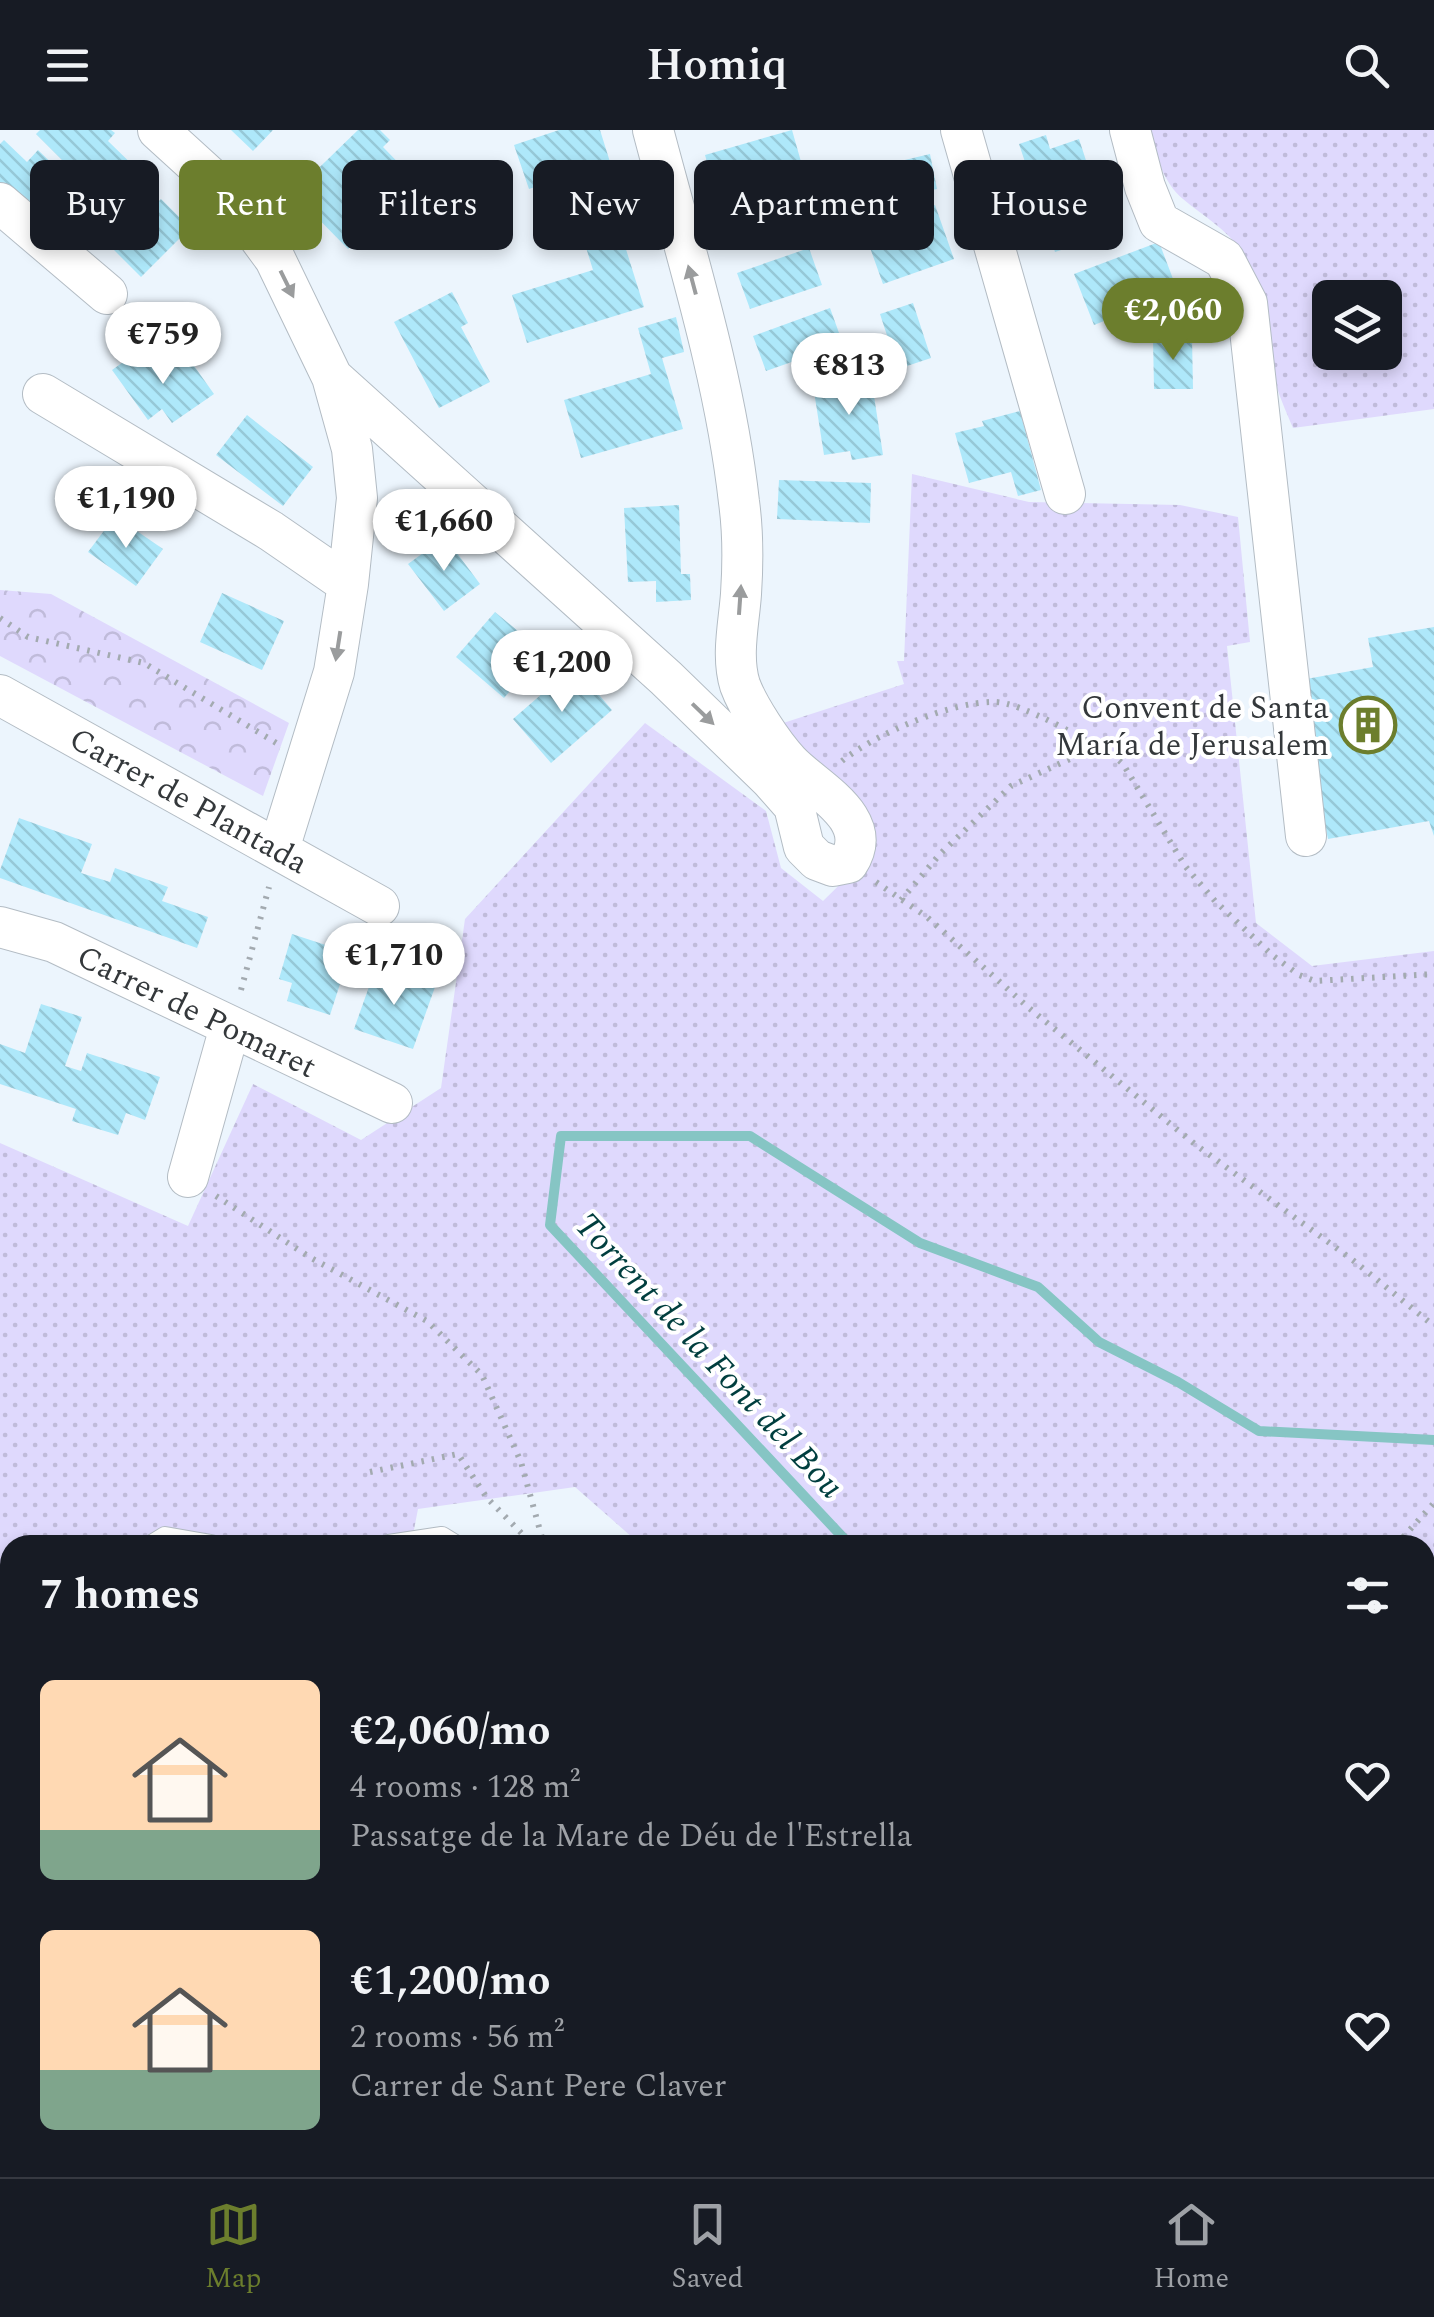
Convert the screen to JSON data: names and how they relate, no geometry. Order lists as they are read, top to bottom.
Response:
{
  "streets": {
    "street": ["Carrer de Plantada", "Carrer de Pomaret"]
  },
  "water": ["Torrent de la Font del Bou"],
  "places": {
    "building": ["Convent de Santa María de Jerusalem"]
  },
  "page": {
    "header": "Homiq",
    "chip": [
      "Buy",
      "Rent",
      "Filters",
      "New",
      "Apartment",
      "House"
    ],
    "price": [
      "€2,060",
      "€759",
      "€813",
      "€1,190",
      "€1,660",
      "€1,200",
      "€1,710"
    ],
    "heading": "7 homes",
    "list": [
      {
        "name": "€2,060/mo",
        "note": "4 rooms · 128 m² · Passatge de la Mare de Déu de l'Estrella"
      },
      {
        "name": "€1,200/mo",
        "note": "2 rooms · 56 m² · Carrer de Sant Pere Claver"
      }
    ],
    "tabs": ["Map", "Saved", "Home"]
  }
}
